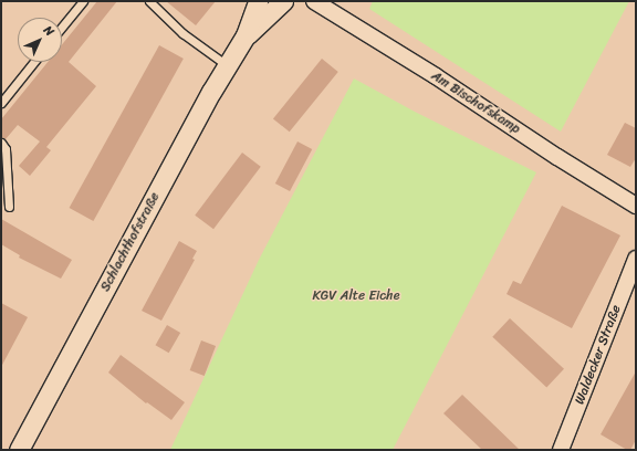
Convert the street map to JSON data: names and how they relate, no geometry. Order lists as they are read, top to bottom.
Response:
{
  "streets": {
    "street": ["Am Bischofskamp", "Schlachthofstraße", "Waldecker Straße"]
  },
  "parks": ["KGV Alte Eiche"],
  "north": "top right"
}
